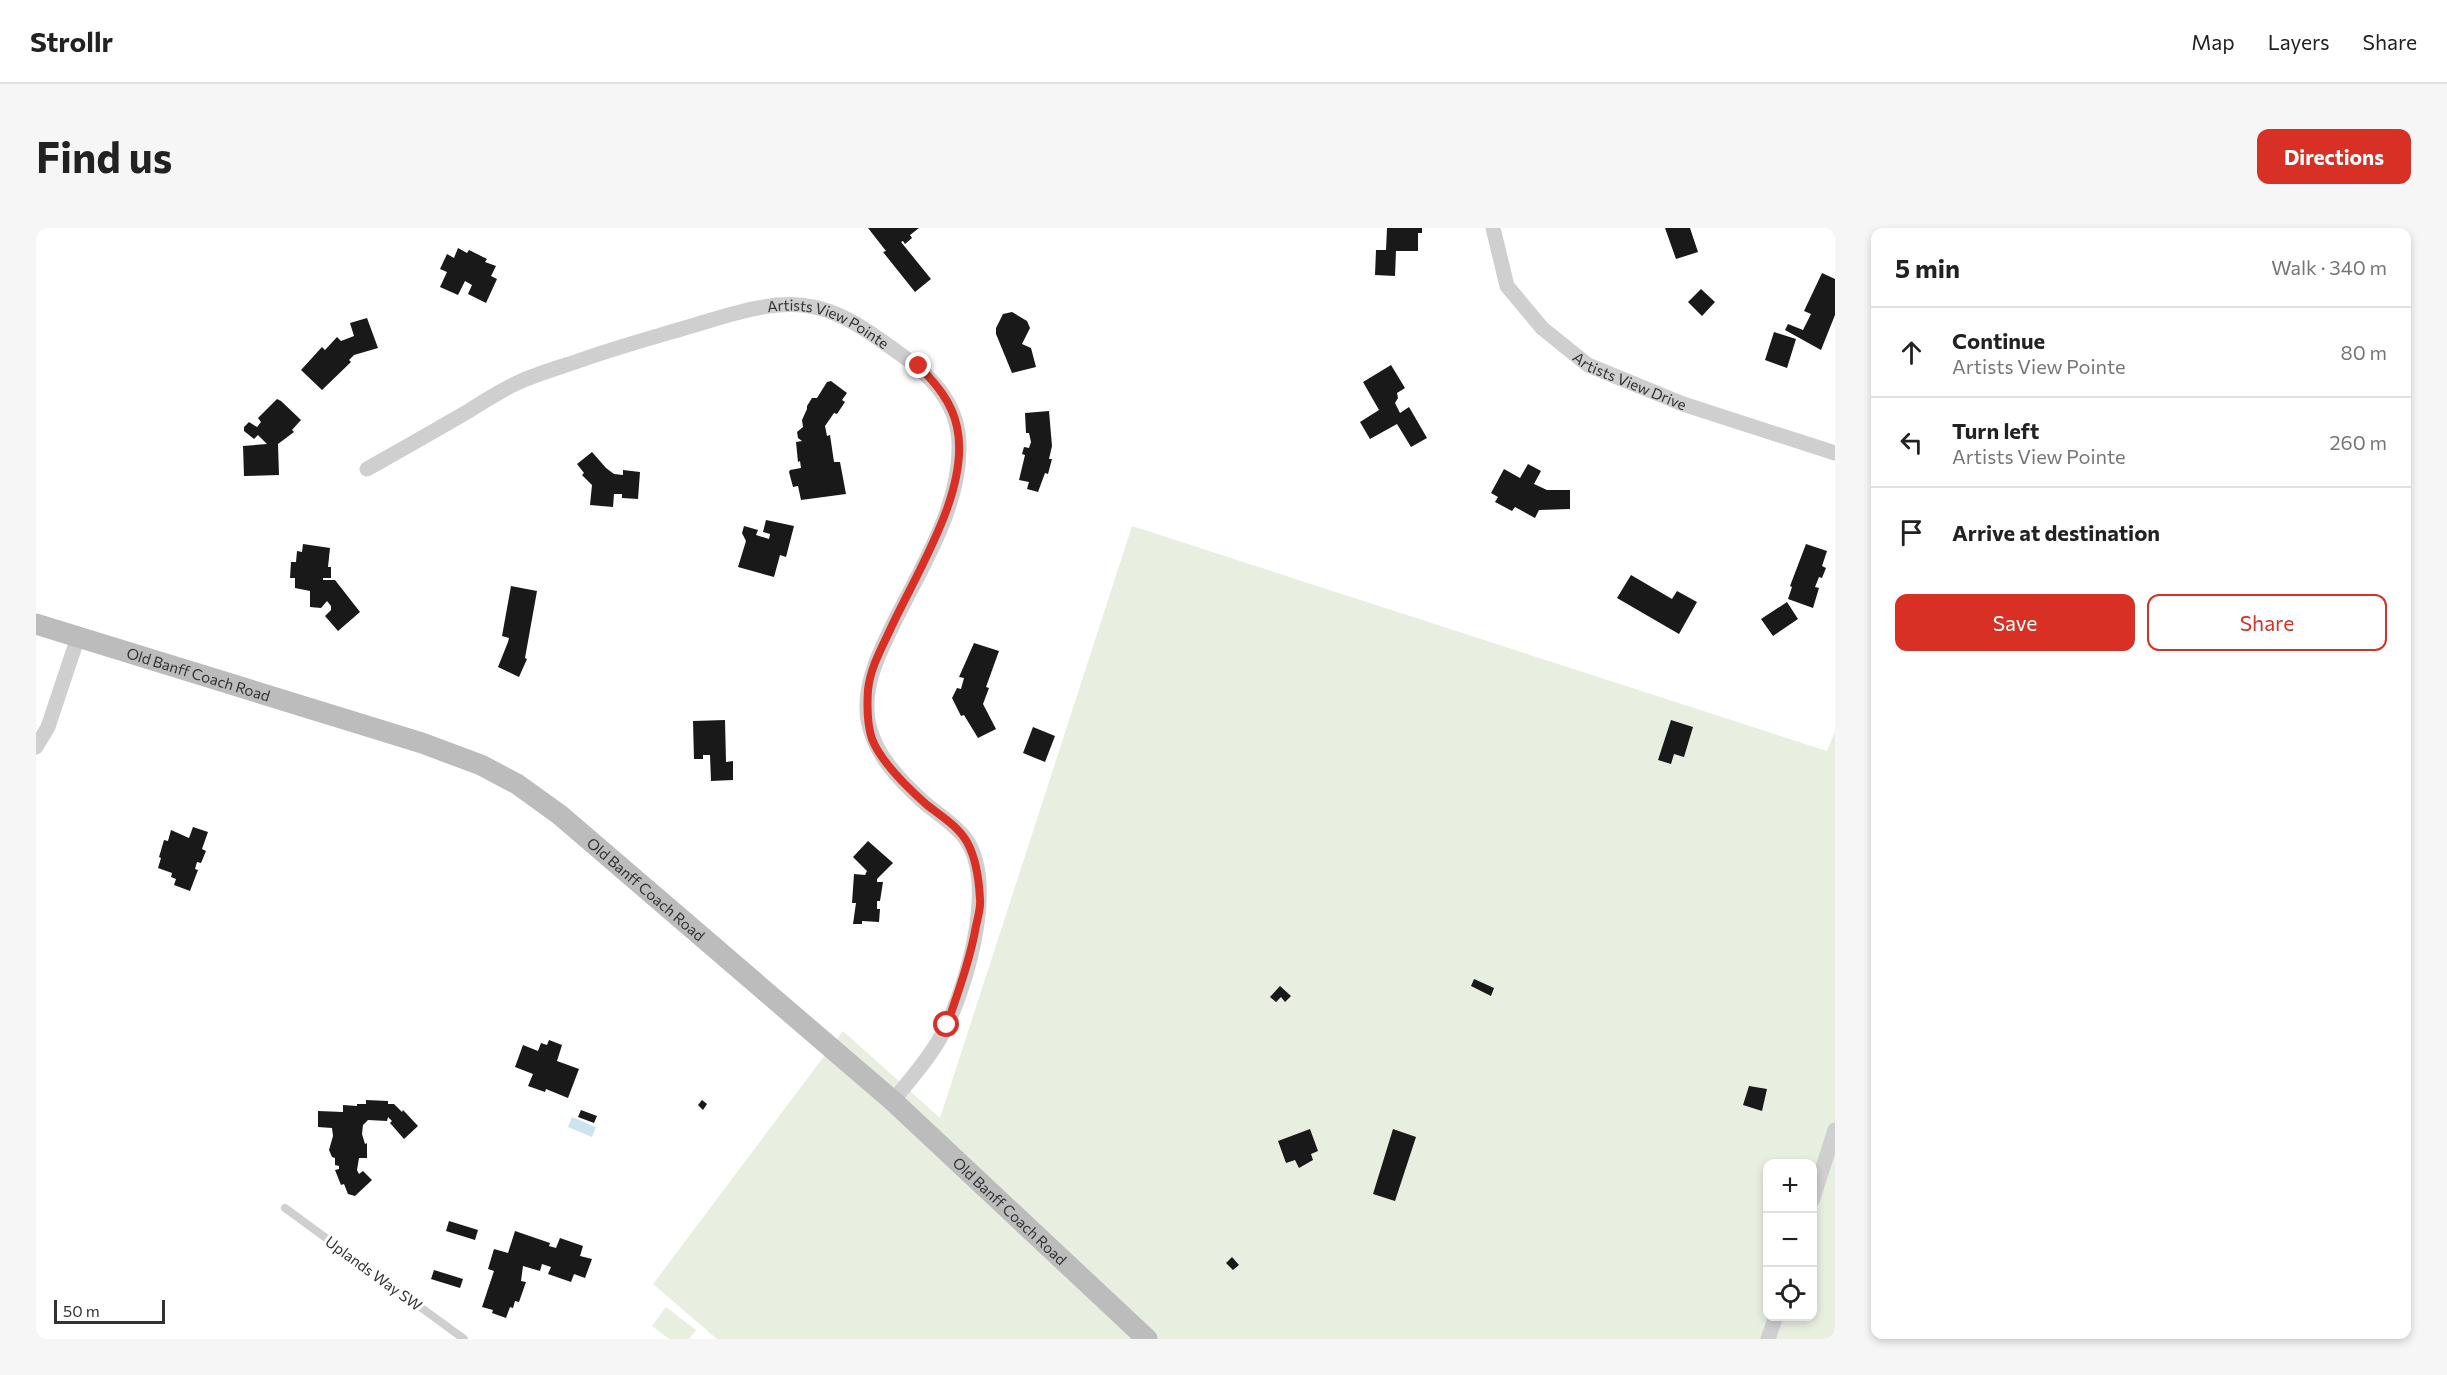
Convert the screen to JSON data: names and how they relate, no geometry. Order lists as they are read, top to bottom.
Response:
{
  "streets": {
    "main road": ["Old Banff Coach Road"],
    "street": ["Artists View Pointe", "Artists View Drive"],
    "lane": ["Uplands Way SW"]
  },
  "crossings": [
    ["Artists View Pointe", "Old Banff Coach Road"]
  ],
  "scale_bar": "50 m",
  "page": {
    "header": "Strollr",
    "nav": ["Map", "Layers", "Share"],
    "buttons": [
      "Directions",
      ["Save", "Share"]
    ],
    "title": "Find us",
    "heading": ["5 min", "Walk · 340 m"],
    "list": [
      ["Continue", "Artists View Pointe", "80 m"],
      ["Turn left", "Artists View Pointe", "260 m"],
      "Arrive at destination"
    ],
    "map_buttons": ["+", "−"],
    "scale": "50 m"
  }
}
